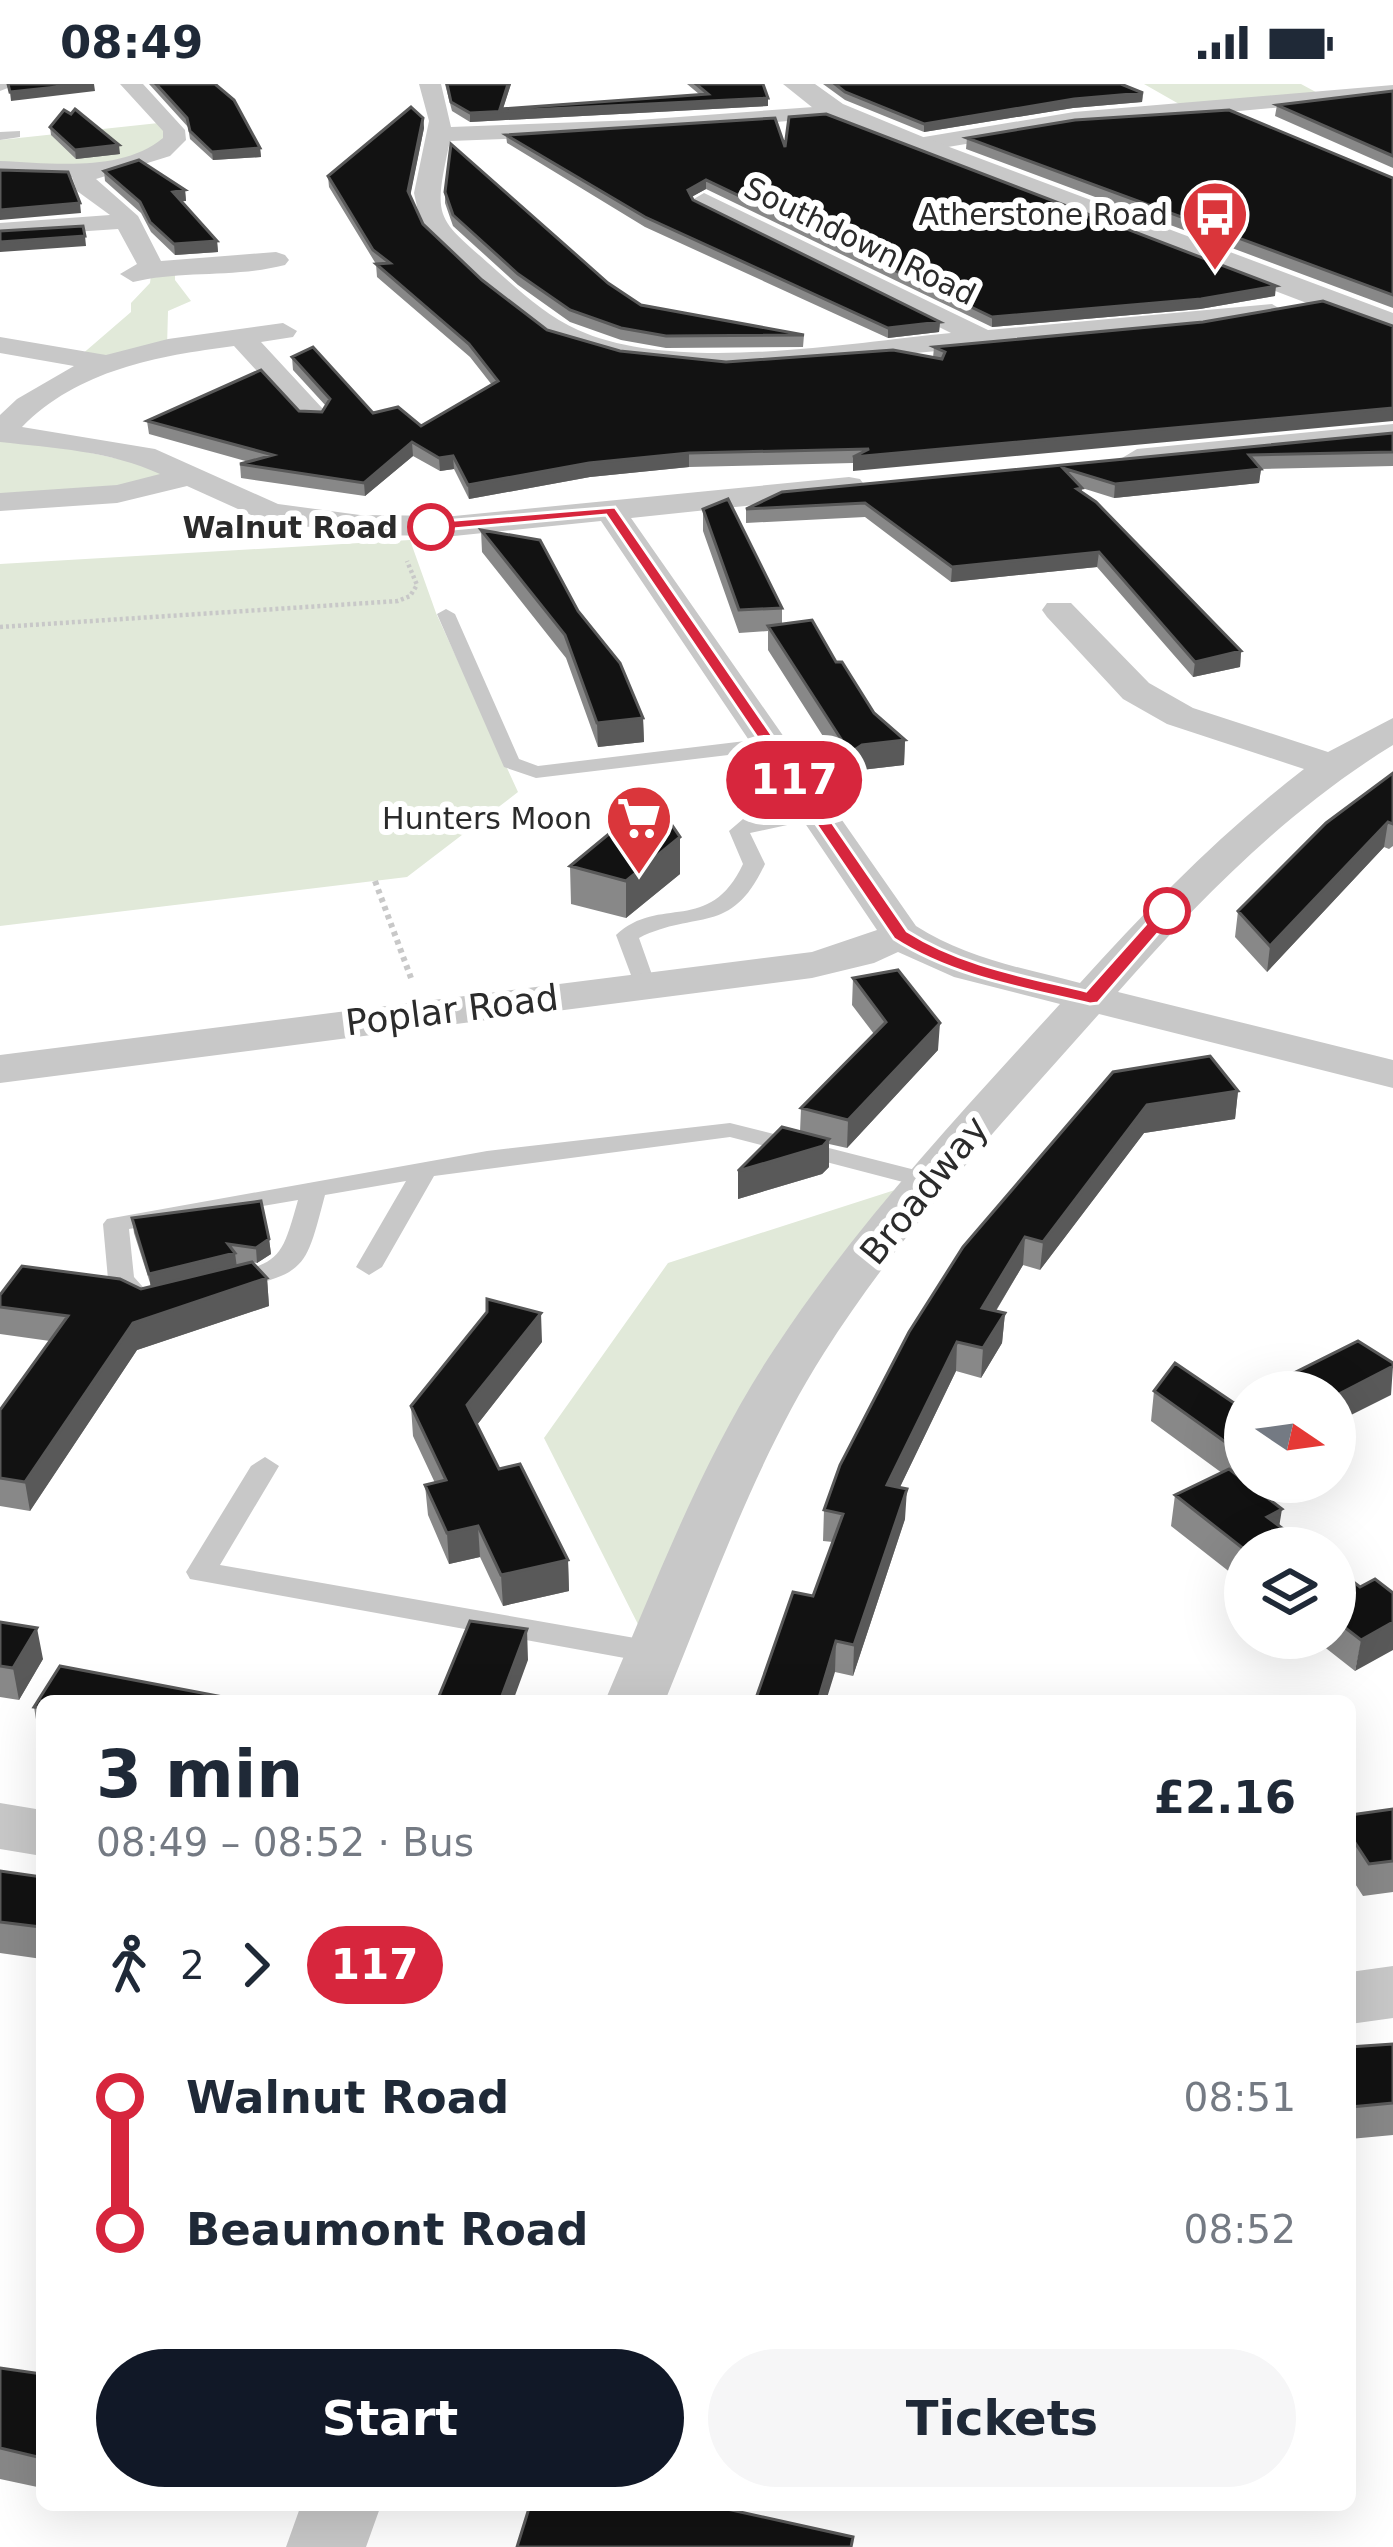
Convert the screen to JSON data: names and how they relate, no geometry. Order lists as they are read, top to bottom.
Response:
{
  "streets": {
    "street": ["Southdown Road", "Poplar Road", "Broadway"]
  },
  "places": {
    "bus stop": ["Atherstone Road"],
    "other": ["Walnut Road"],
    "supermarket": ["Hunters Moon"]
  },
  "lines": ["bus line 117"],
  "north": "right",
  "page": {
    "status": "08:49",
    "on_map": "117",
    "heading": ["3 min", "08:49 – 08:52 · Bus", "£2.16"],
    "legs": ["2", "117"],
    "list": [
      {
        "name": "Walnut Road",
        "value": "08:51"
      },
      {
        "name": "Beaumont Road",
        "value": "08:52"
      }
    ],
    "buttons": ["Start", "Tickets"]
  }
}
